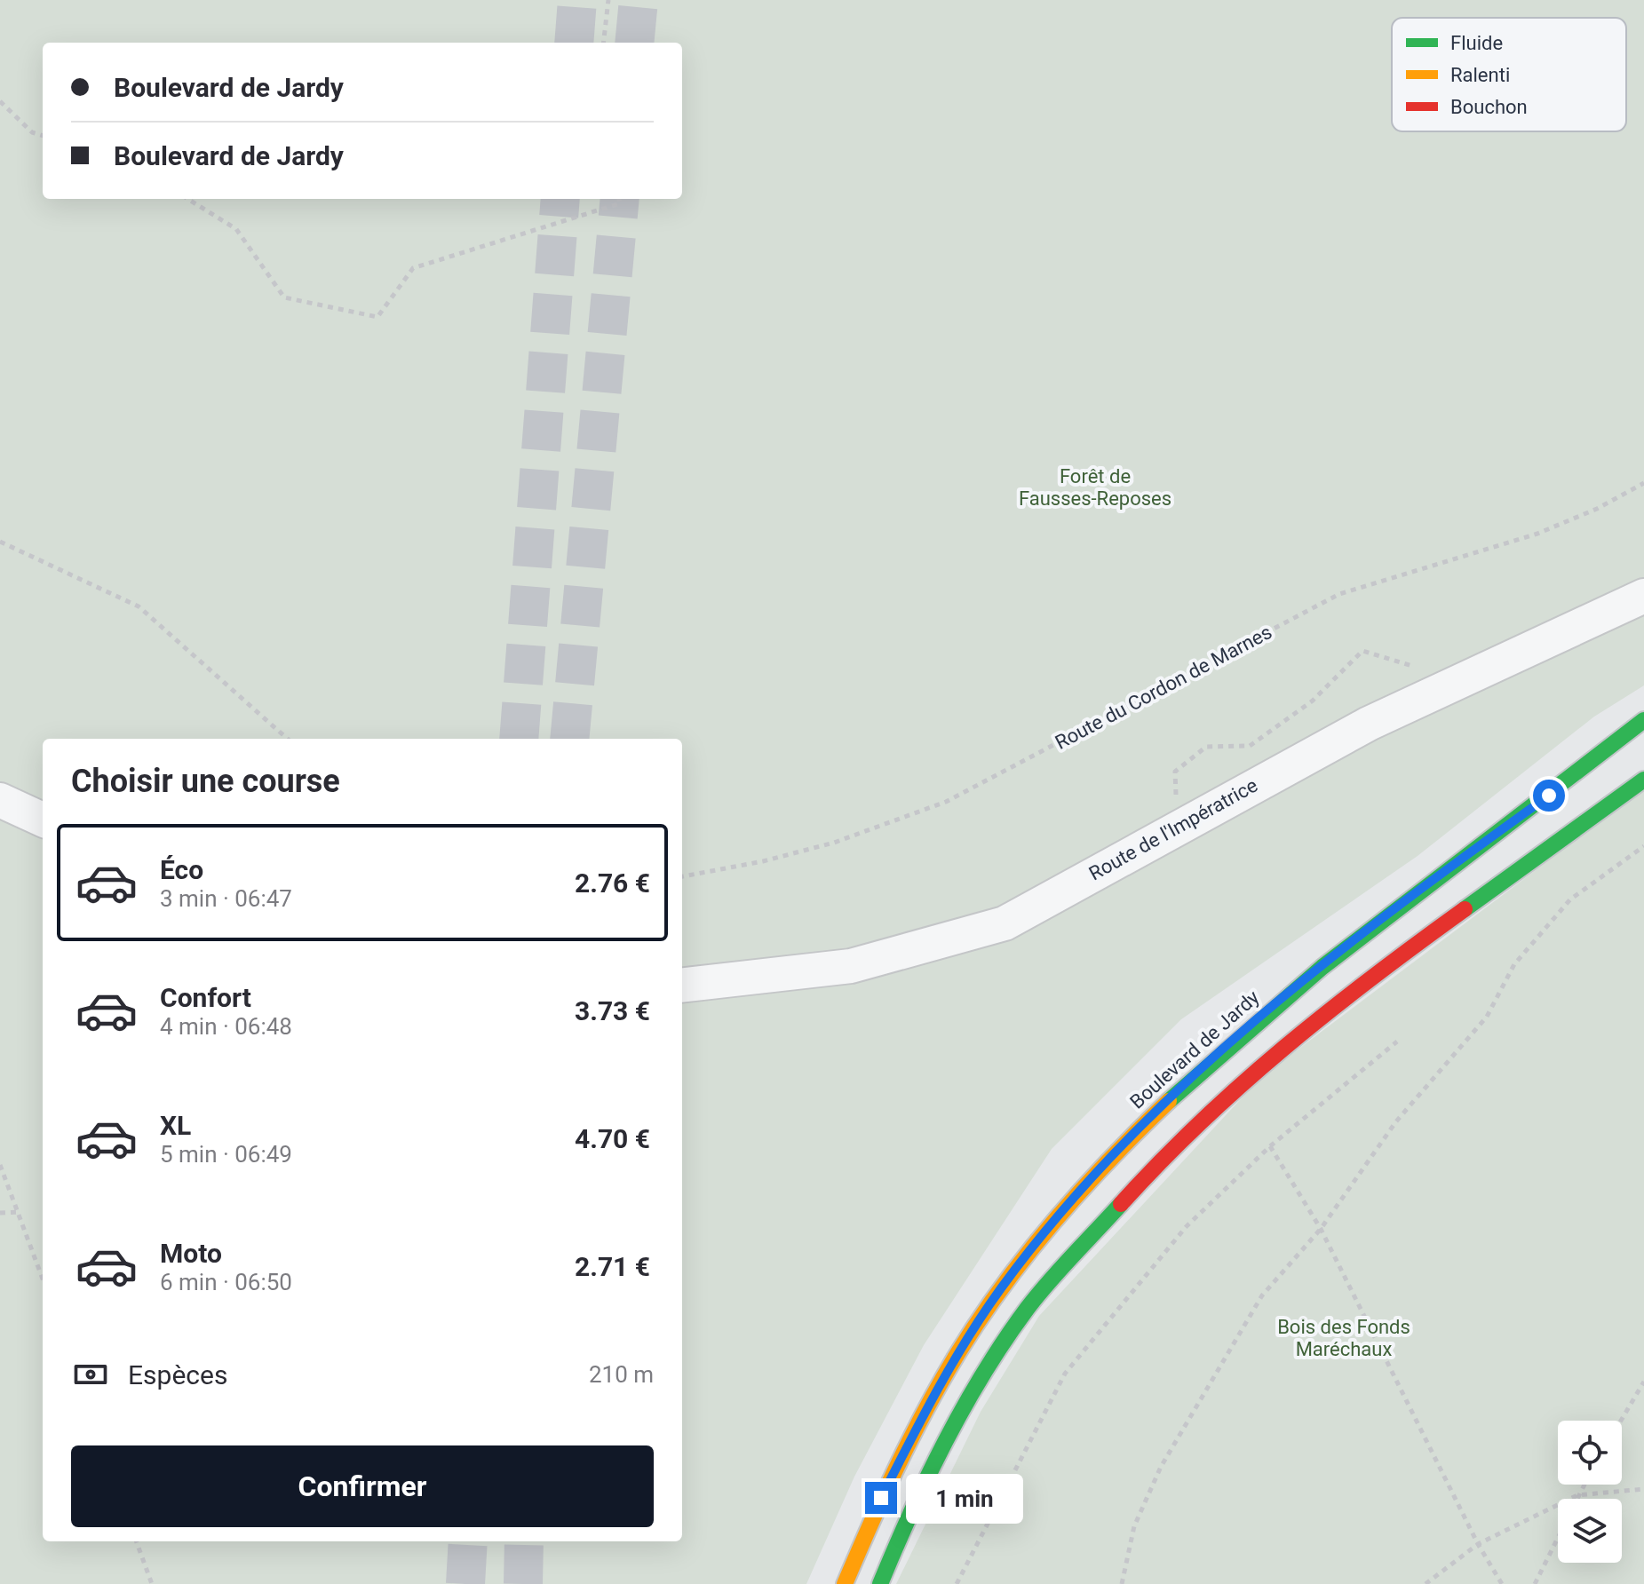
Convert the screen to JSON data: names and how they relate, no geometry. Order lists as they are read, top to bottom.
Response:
{
  "streets": {
    "main road": ["Boulevard de Jardy"],
    "street": ["Route de l'Impératrice"],
    "path": ["Route du Cordon de Marnes"]
  },
  "parks": ["Forêt de Fausses-Reposes", "Bois des Fonds Maréchaux"],
  "legend": ["Fluide", "Ralenti", "Bouchon"],
  "page": {
    "banner": ["Boulevard de Jardy", "Boulevard de Jardy"],
    "heading": "Choisir une course",
    "list": [
      {
        "name": "Éco",
        "note": "3 min · 06:47",
        "value": "2.76 €"
      },
      {
        "name": "Confort",
        "note": "4 min · 06:48",
        "value": "3.73 €"
      },
      {
        "name": "XL",
        "note": "5 min · 06:49",
        "value": "4.70 €"
      },
      {
        "name": "Moto",
        "note": "6 min · 06:50",
        "value": "2.71 €"
      }
    ],
    "pay": ["Espèces", "210 m"],
    "buttons": "Confirmer",
    "bubble": "1 min"
  }
}
